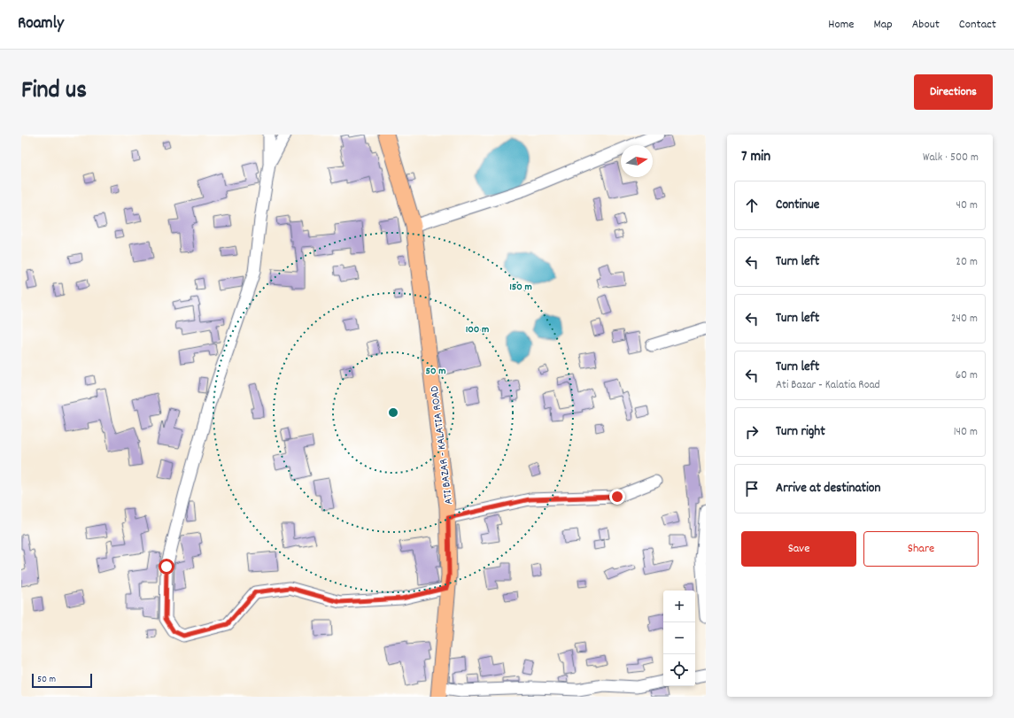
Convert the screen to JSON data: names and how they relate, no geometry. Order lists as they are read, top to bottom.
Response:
{
  "streets": {
    "main road": ["ATI BAZAR - KALATIA ROAD"]
  },
  "scale_bar": "50 m",
  "north": "right",
  "page": {
    "header": "Roamly",
    "nav": [
      "Home",
      "Map",
      "About",
      "Contact"
    ],
    "title": "Find us",
    "buttons": [
      "Directions",
      ["Save", "Share"]
    ],
    "heading": ["7 min", "Walk · 500 m"],
    "list": [
      ["Continue", "40 m"],
      ["Turn left", "20 m"],
      ["Turn left", "240 m"],
      ["Turn left", "Ati Bazar - Kalatia Road", "60 m"],
      ["Turn right", "140 m"],
      "Arrive at destination"
    ],
    "map_buttons": ["+", "−"],
    "scale": "50 m"
  },
  "rings": ["150 m", "100 m", "50 m"]
}
